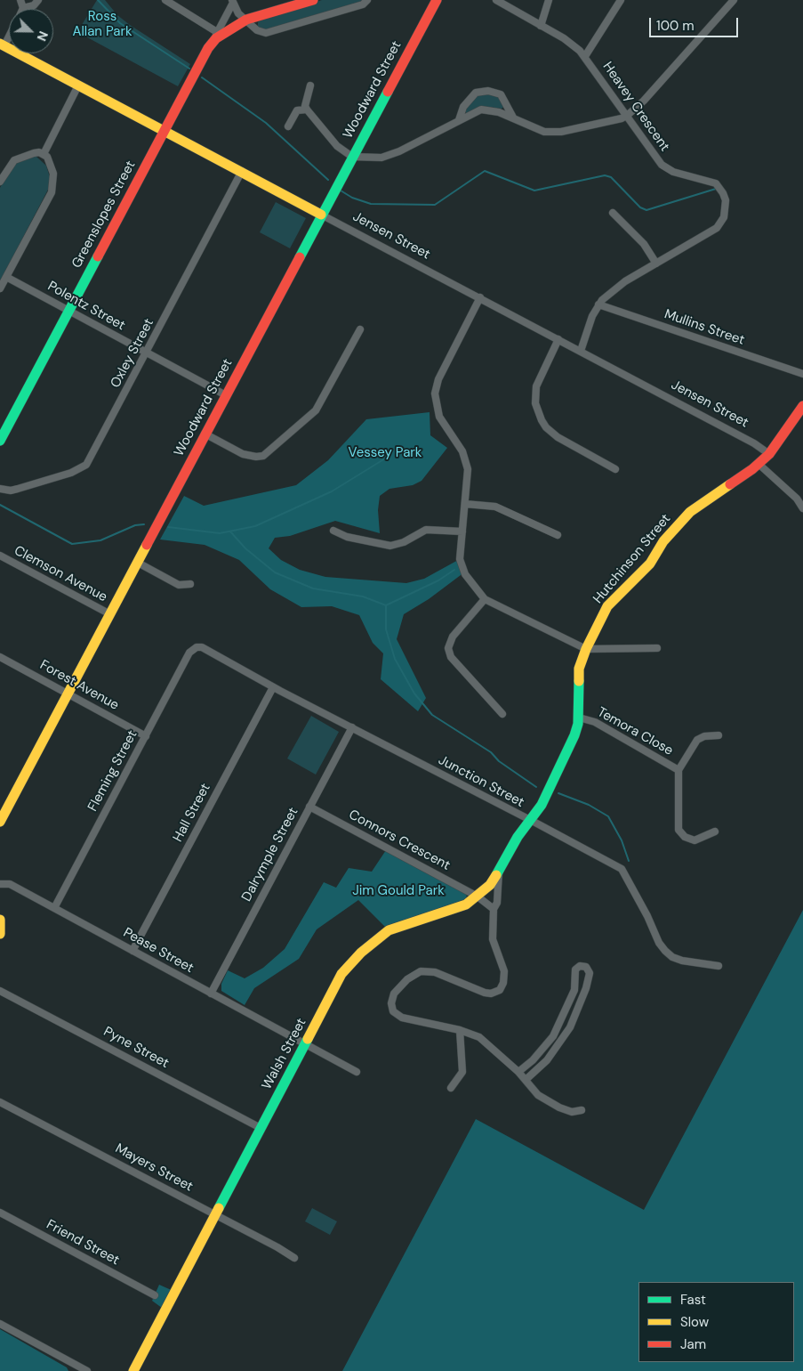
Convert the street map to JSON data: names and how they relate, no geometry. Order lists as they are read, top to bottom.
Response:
{
  "streets": {
    "street": [
      "Woodward Street",
      "Heavey Crescent",
      "Greenslopes Street",
      "Jensen Street",
      "Polentz Street",
      "Mullins Street",
      "Oxley Street",
      "Hutchinson Street",
      "Clemson Avenue",
      "Forest Avenue",
      "Temora Close",
      "Fleming Street",
      "Junction Street",
      "Hall Street",
      "Connors Crescent",
      "Dalrymple Street",
      "Pease Street",
      "Pyne Street",
      "Walsh Street",
      "Mayers Street",
      "Friend Street"
    ]
  },
  "crossings": [
    ["Woodward Street", "Jensen Street"],
    ["Woodward Street", "Polentz Street"],
    ["Woodward Street", "Clemson Avenue"],
    ["Woodward Street", "Forest Avenue"],
    ["Heavey Crescent", "Jensen Street"],
    ["Heavey Crescent", "Mullins Street"],
    ["Greenslopes Street", "Jensen Street"],
    ["Greenslopes Street", "Polentz Street"],
    ["Jensen Street", "Oxley Street"],
    ["Jensen Street", "Hutchinson Street"],
    ["Polentz Street", "Oxley Street"],
    ["Hutchinson Street", "Temora Close"],
    ["Hutchinson Street", "Junction Street"],
    ["Hutchinson Street", "Walsh Street"],
    ["Forest Avenue", "Fleming Street"],
    ["Fleming Street", "Junction Street"],
    ["Fleming Street", "Pease Street"],
    ["Junction Street", "Hall Street"],
    ["Junction Street", "Dalrymple Street"],
    ["Junction Street", "Walsh Street"],
    ["Hall Street", "Pease Street"],
    ["Connors Crescent", "Dalrymple Street"],
    ["Connors Crescent", "Walsh Street"],
    ["Dalrymple Street", "Pease Street"],
    ["Pease Street", "Walsh Street"],
    ["Pyne Street", "Walsh Street"],
    ["Walsh Street", "Mayers Street"]
  ],
  "parks": ["Ross Allan Park", "Vessey Park", "Jim Gould Park"],
  "legend": ["Fast", "Slow", "Jam"],
  "scale_bar": "100 m",
  "north": "bottom right"
}
